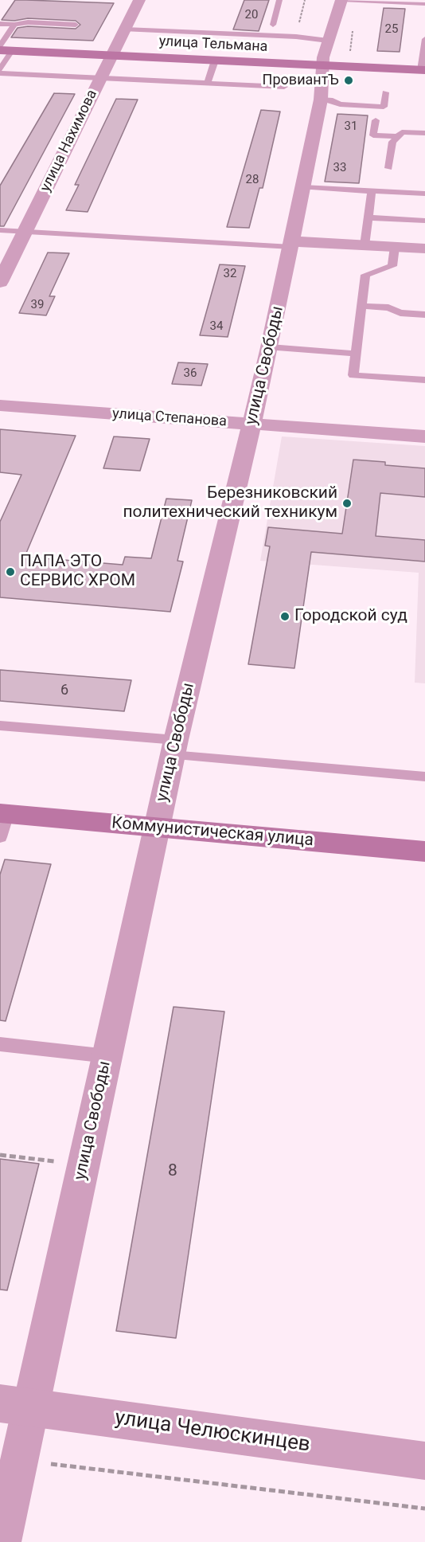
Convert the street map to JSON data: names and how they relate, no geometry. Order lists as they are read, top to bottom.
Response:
{
  "streets": {
    "main road": ["улица Тельмана", "Коммунистическая улица"],
    "street": [
      "улица Нахимова",
      "улица Свободы",
      "улица Степанова",
      "улица Челюскинцев"
    ]
  },
  "crossings": [
    ["улица Тельмана", "улица Нахимова"],
    ["улица Тельмана", "улица Свободы"],
    ["улица Свободы", "улица Степанова"],
    ["улица Свободы", "Коммунистическая улица"],
    ["улица Свободы", "улица Челюскинцев"]
  ],
  "places": [
    "ПровиантЪ",
    "Березниковский политехнический техникум",
    "ПАПА ЭТО СЕРВИС ХРОМ",
    "Городской суд"
  ],
  "house_numbers": [
    "20",
    "25",
    "31",
    "33",
    "28",
    "32",
    "39",
    "34",
    "36",
    "6",
    "8"
  ]
}
